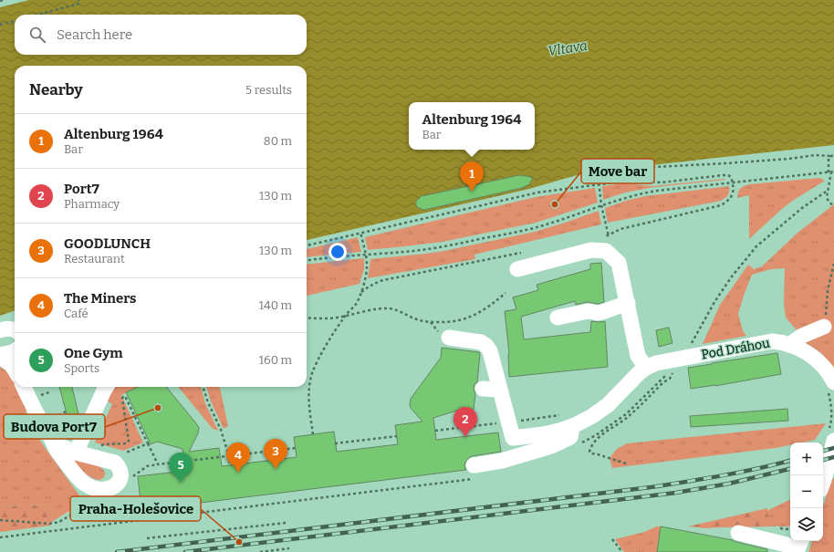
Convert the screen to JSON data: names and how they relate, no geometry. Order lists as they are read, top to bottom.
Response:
{
  "streets": {
    "street": ["Pod Dráhou"]
  },
  "water": ["Vltava"],
  "places": ["Move bar", "Budova Port7", "Praha-Holešovice"],
  "page": {
    "search": "Search here",
    "heading": ["Nearby", "5 results"],
    "popup": ["Altenburg 1964", "Bar"],
    "list": [
      {
        "mark": "1",
        "name": "Altenburg 1964",
        "note": "Bar",
        "value": "80 m"
      },
      {
        "mark": "2",
        "name": "Port7",
        "note": "Pharmacy",
        "value": "130 m"
      },
      {
        "mark": "3",
        "name": "GOODLUNCH",
        "note": "Restaurant",
        "value": "130 m"
      },
      {
        "mark": "4",
        "name": "The Miners",
        "note": "Café",
        "value": "140 m"
      },
      {
        "mark": "5",
        "name": "One Gym",
        "note": "Sports",
        "value": "160 m"
      }
    ],
    "pins": [
      "1",
      "2",
      "3",
      "4",
      "5"
    ],
    "map_buttons": ["+", "−"]
  }
}
